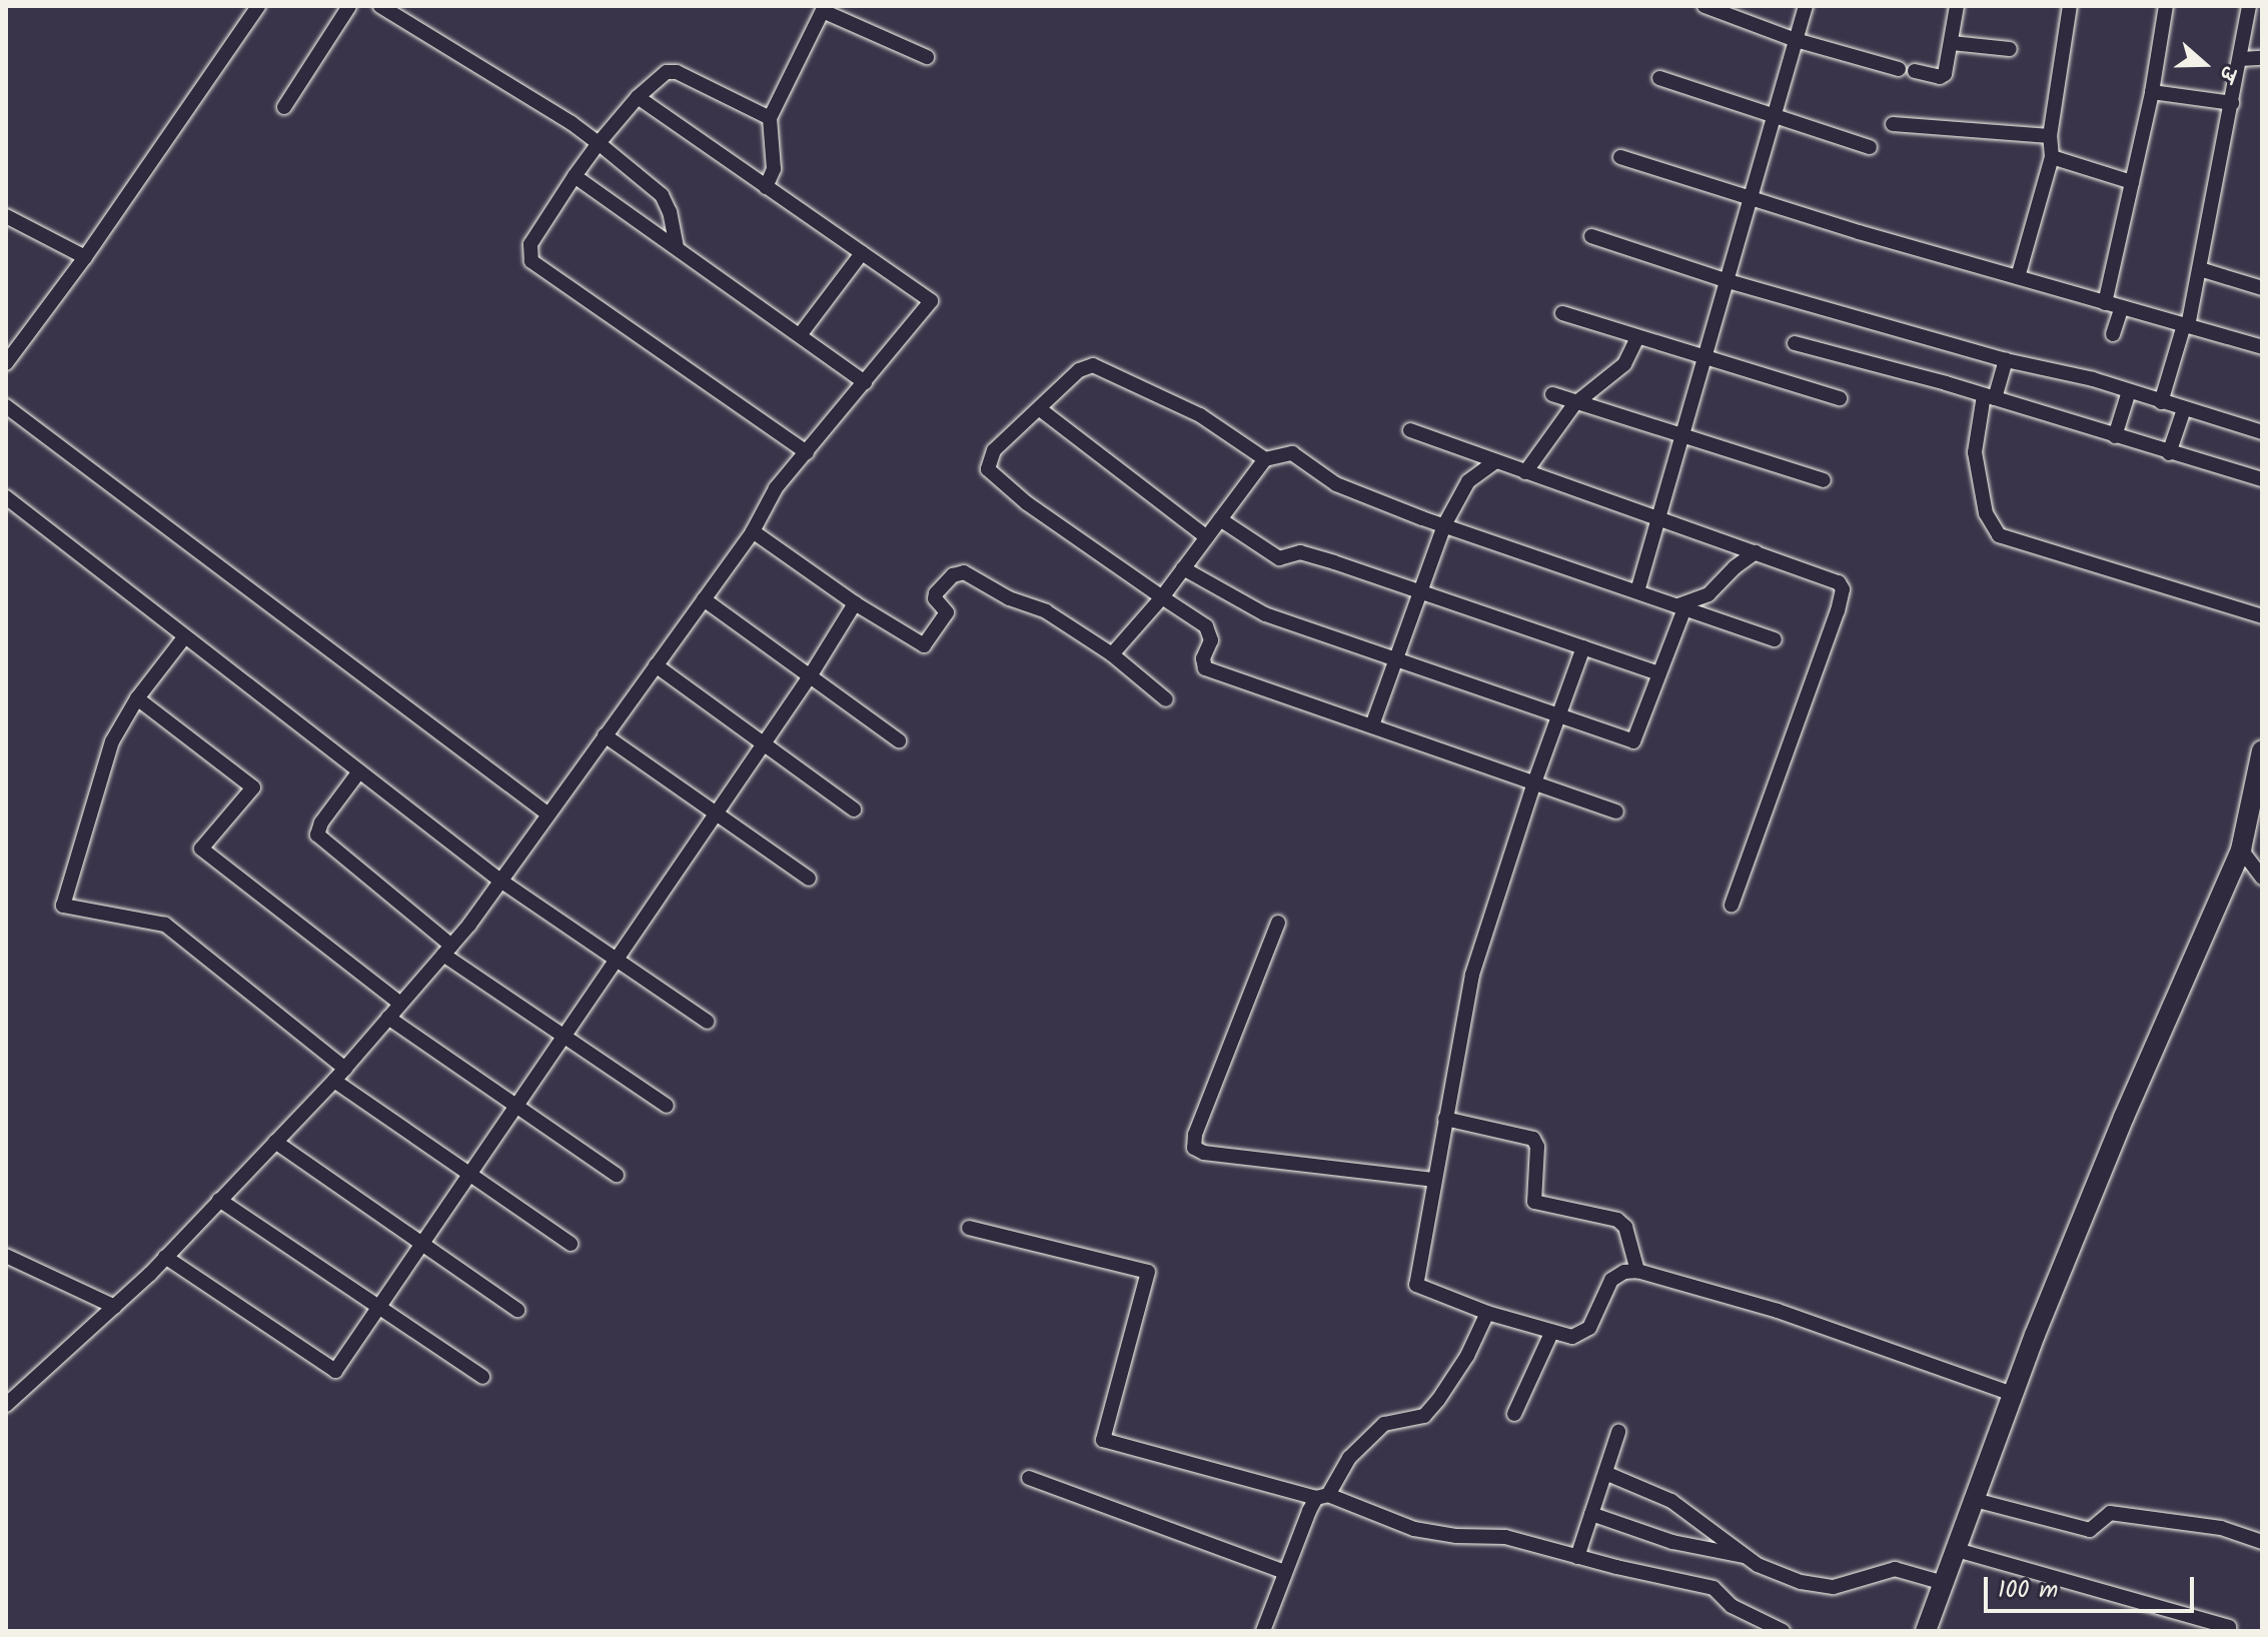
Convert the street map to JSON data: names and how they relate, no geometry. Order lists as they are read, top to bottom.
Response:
{
  "scale_bar": "100 m",
  "north": "right"
}
